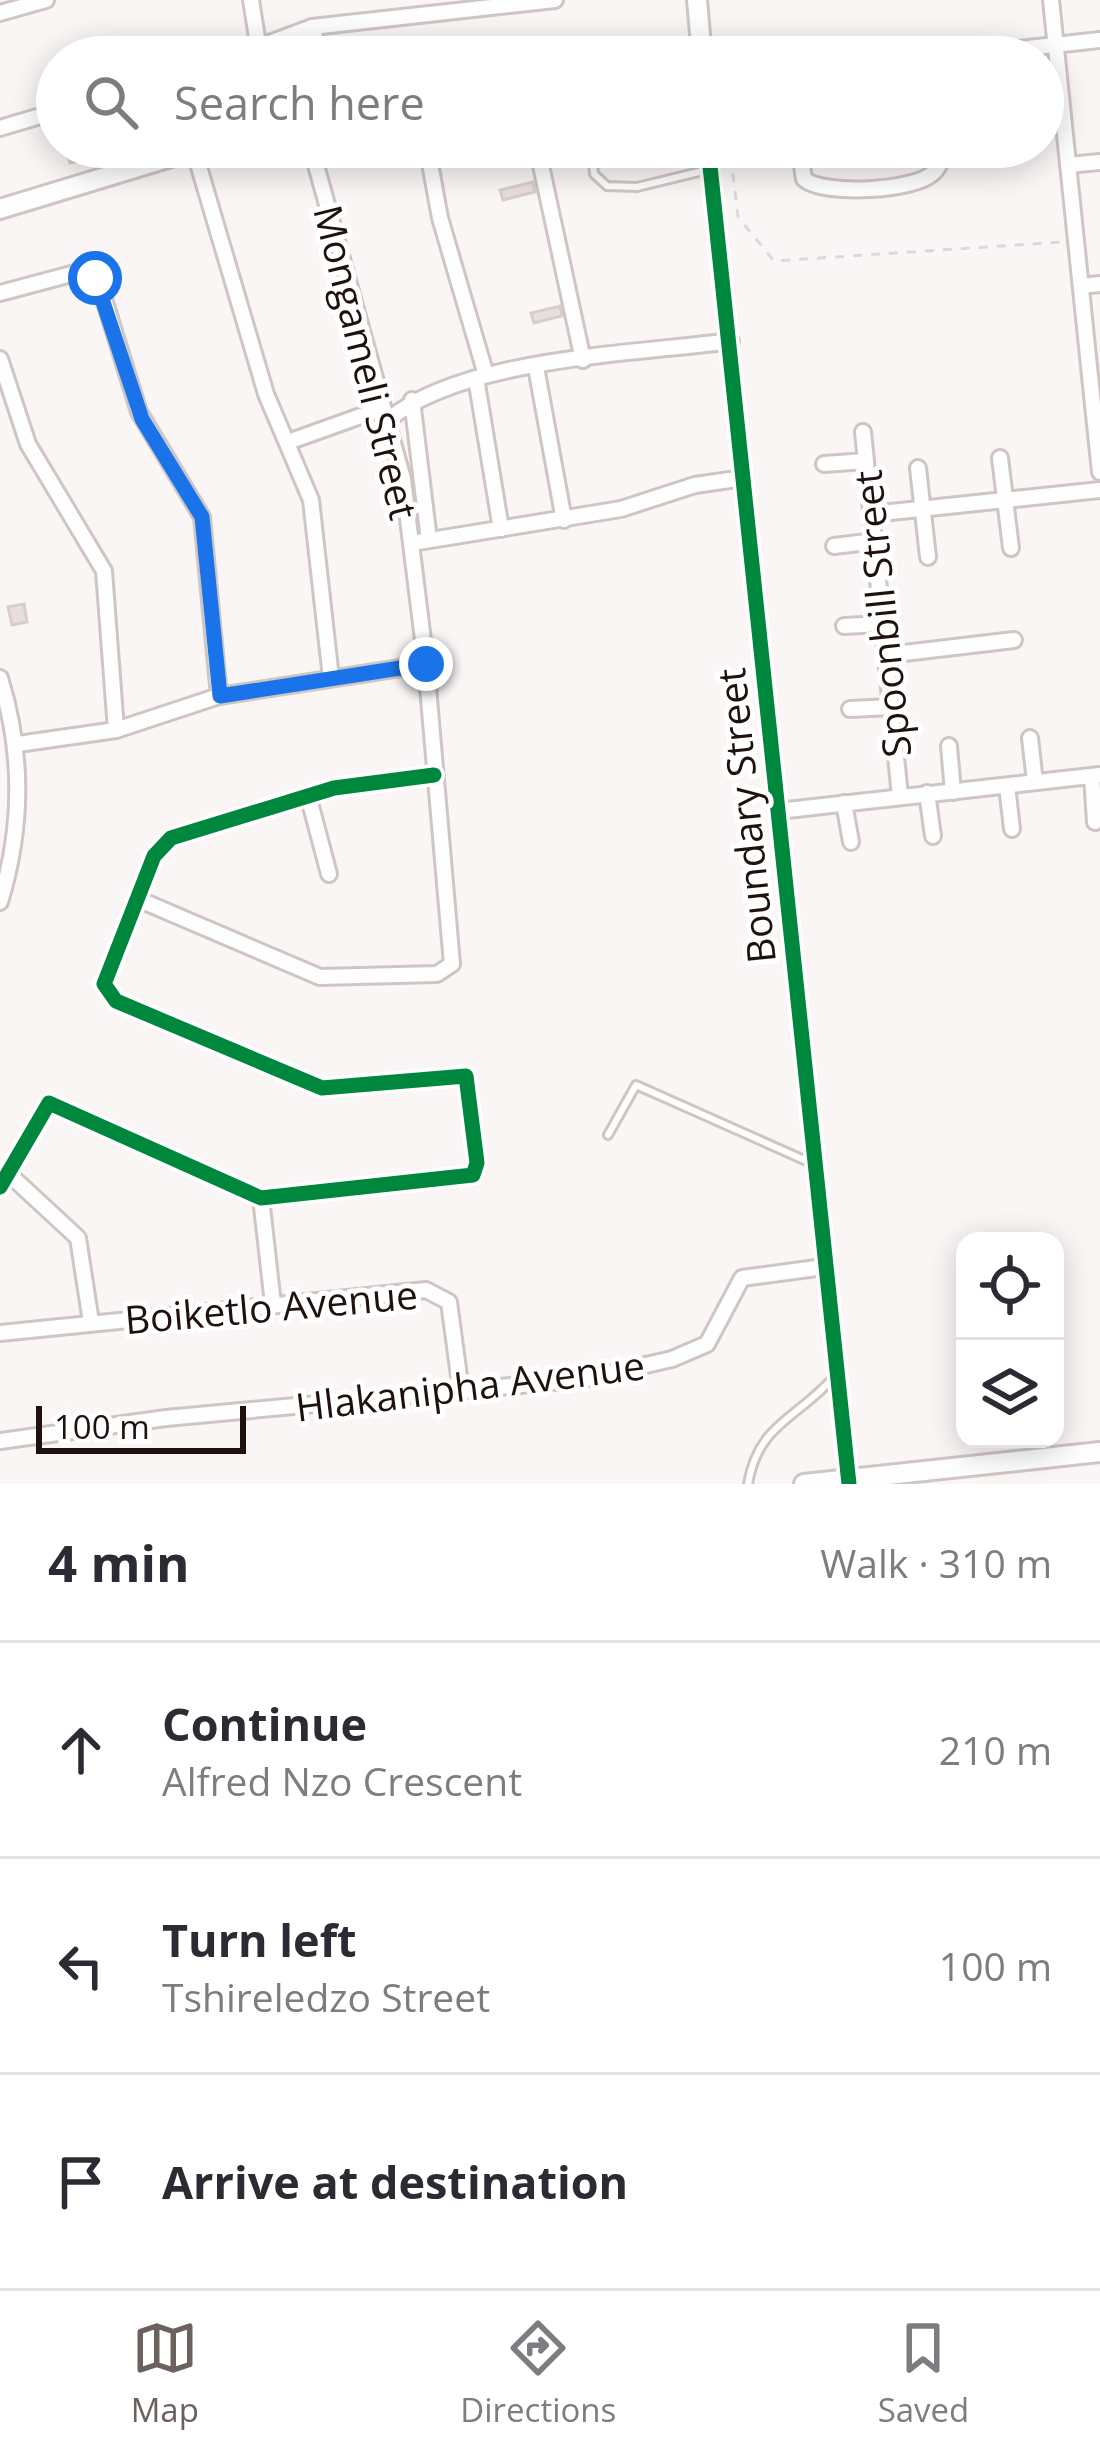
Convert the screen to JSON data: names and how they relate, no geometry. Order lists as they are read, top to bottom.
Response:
{
  "streets": {
    "street": [
      "Mongameli Street",
      "Spoonbill Street",
      "Boundary Street",
      "Boiketlo Avenue",
      "Hlakanipha Avenue"
    ]
  },
  "crossings": [
    ["Boundary Street", "Hlakanipha Avenue"],
    ["Boiketlo Avenue", "Hlakanipha Avenue"]
  ],
  "scale_bar": "100 m",
  "page": {
    "search": "Search here",
    "scale": "100 m",
    "heading": ["4 min", "Walk · 310 m"],
    "list": [
      ["Continue", "Alfred Nzo Crescent", "210 m"],
      ["Turn left", "Tshireledzo Street", "100 m"],
      "Arrive at destination"
    ],
    "nav": ["Map", "Directions", "Saved"]
  }
}
